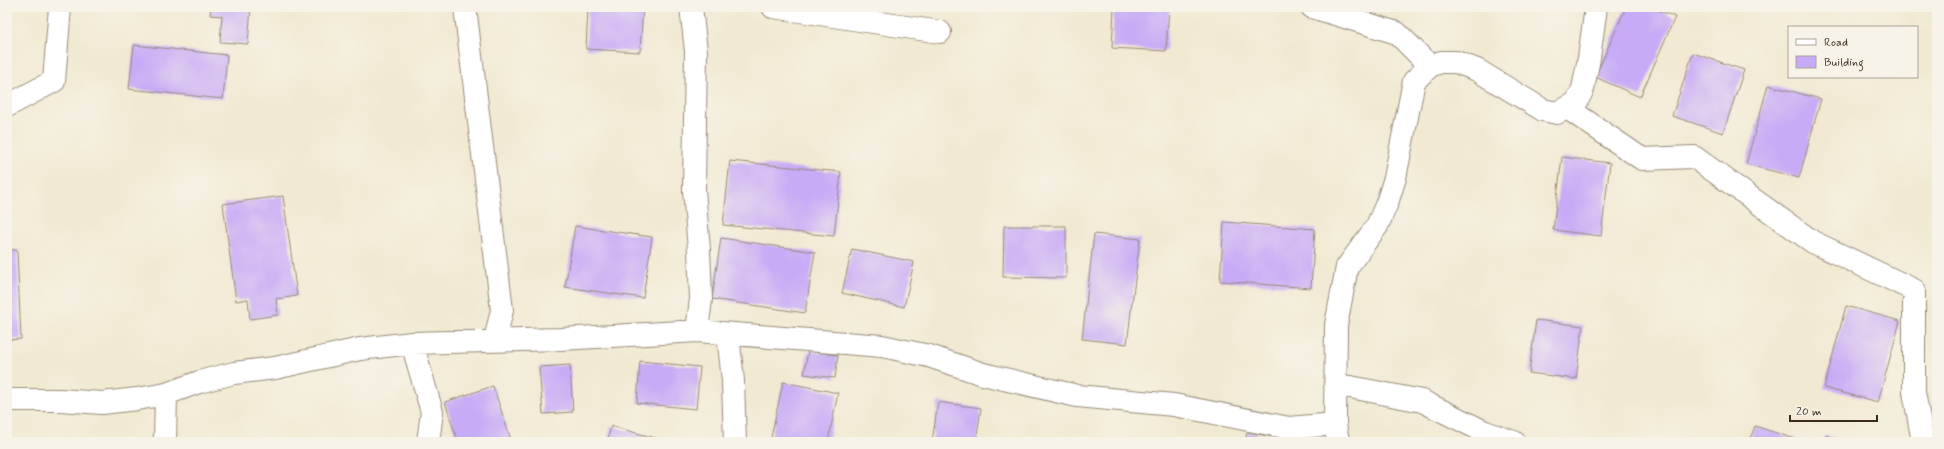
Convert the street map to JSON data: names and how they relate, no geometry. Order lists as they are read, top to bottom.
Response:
{
  "legend": ["Road", "Building"],
  "scale_bar": "20 m"
}
